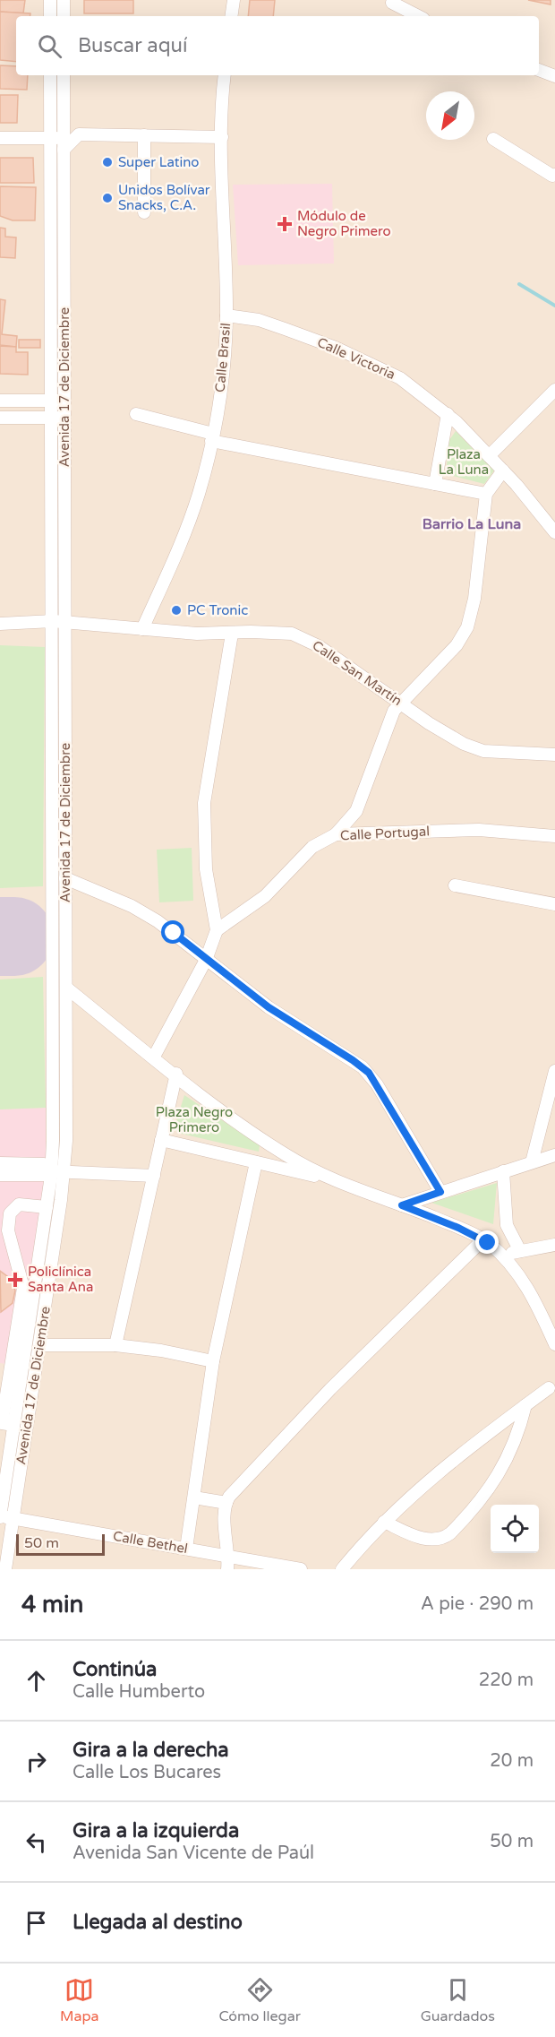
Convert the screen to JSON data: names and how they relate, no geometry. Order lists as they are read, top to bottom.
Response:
{
  "streets": {
    "street": [
      "Calle Brasil",
      "Calle Victoria",
      "Avenida 17 de Diciembre",
      "Calle San Martín",
      "Calle Portugal",
      "Calle Bethel"
    ]
  },
  "crossings": [
    ["Calle Brasil", "Calle Victoria"],
    ["Calle Brasil", "Calle San Martín"],
    ["Avenida 17 de Diciembre", "Calle San Martín"],
    ["Avenida 17 de Diciembre", "Calle Bethel"]
  ],
  "districts": ["Barrio La Luna"],
  "parks": ["Plaza La Luna", "Plaza Negro Primero"],
  "places": {
    "other": ["Super Latino", "Unidos Bolívar Snacks, C.A.", "PC Tronic"],
    "health": ["Módulo de Negro Primero", "Policlínica Santa Ana"]
  },
  "scale_bar": "50 m",
  "north": "bottom left",
  "page": {
    "search": "Buscar aquí",
    "scale": "50 m",
    "heading": ["4 min", "A pie · 290 m"],
    "list": [
      ["Continúa", "Calle Humberto", "220 m"],
      ["Gira a la derecha", "Calle Los Bucares", "20 m"],
      ["Gira a la izquierda", "Avenida San Vicente de Paúl", "50 m"],
      "Llegada al destino"
    ],
    "nav": ["Mapa", "Cómo llegar", "Guardados"]
  }
}
